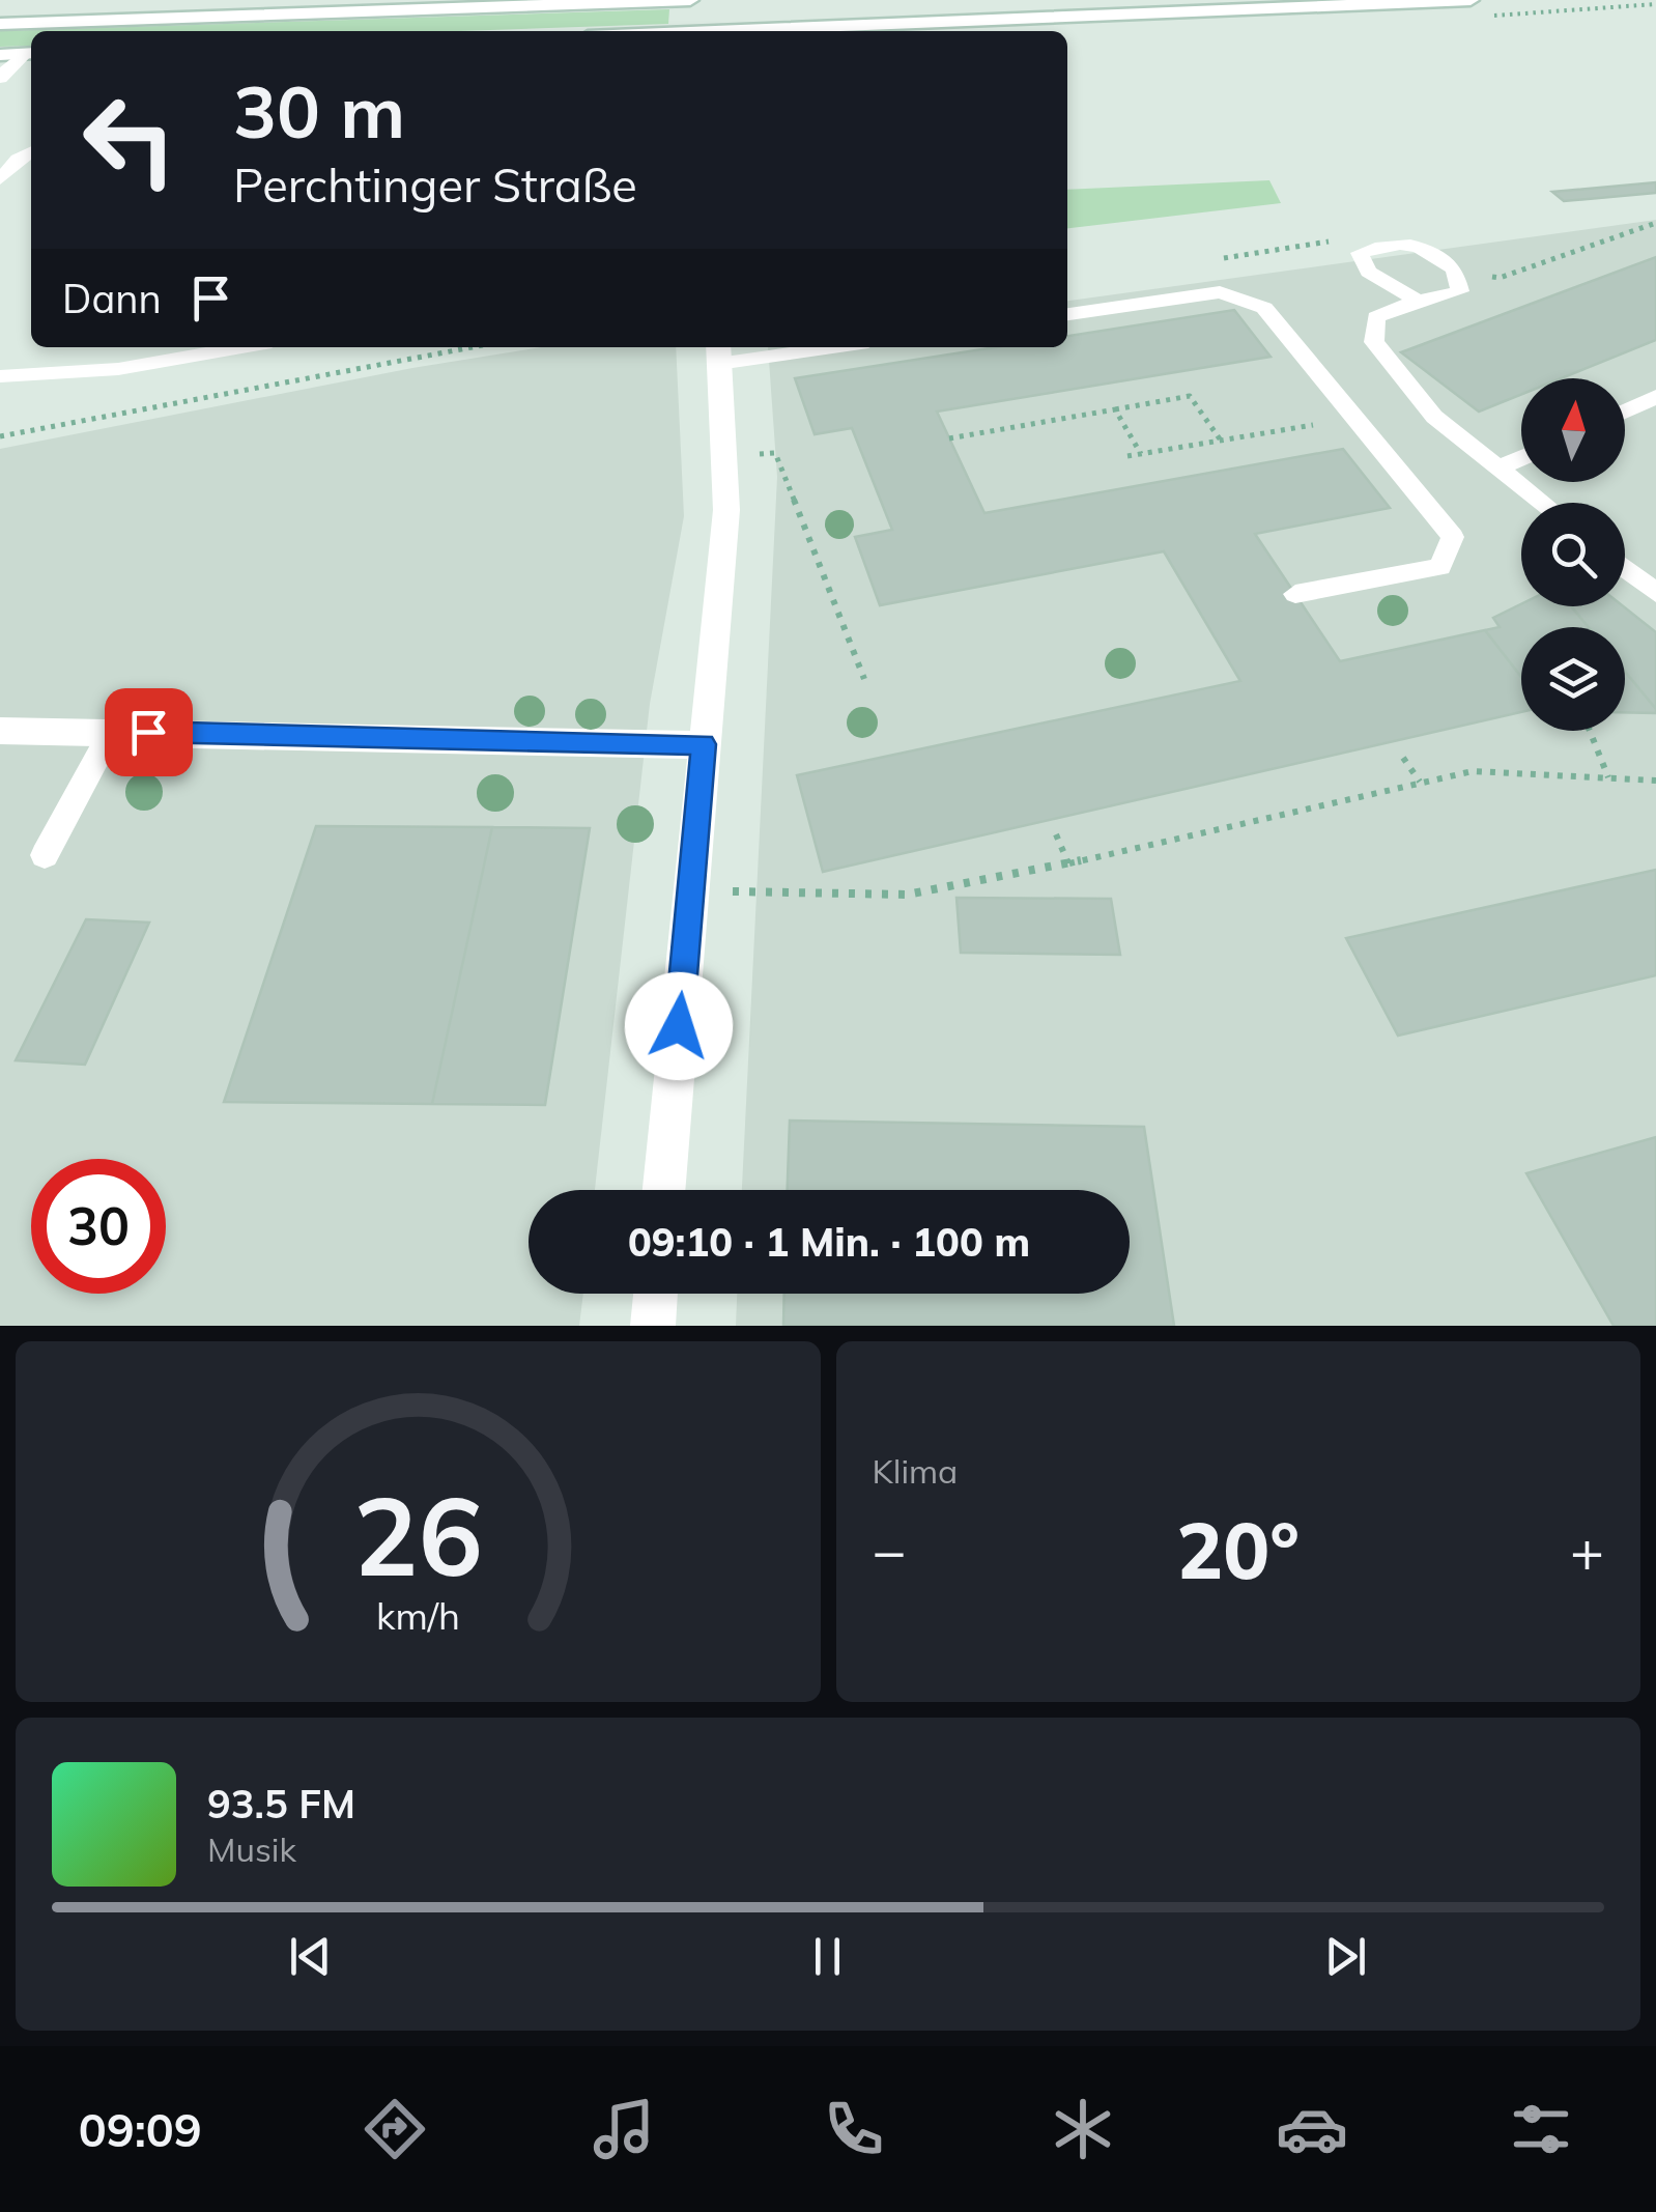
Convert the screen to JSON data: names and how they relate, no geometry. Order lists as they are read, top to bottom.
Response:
{
  "north": "top",
  "page": {
    "turn": ["30 m", "Perchtinger Straße"],
    "then": "Dann",
    "limit": "30",
    "trip": "09:10 · 1 Min. · 100 m",
    "tile": "Klima",
    "heat": ["−", "20°", "+"],
    "song": ["93.5 FM", "Musik"],
    "tabs": "09:09",
    "gauge": ["26", "km/h"]
  }
}
